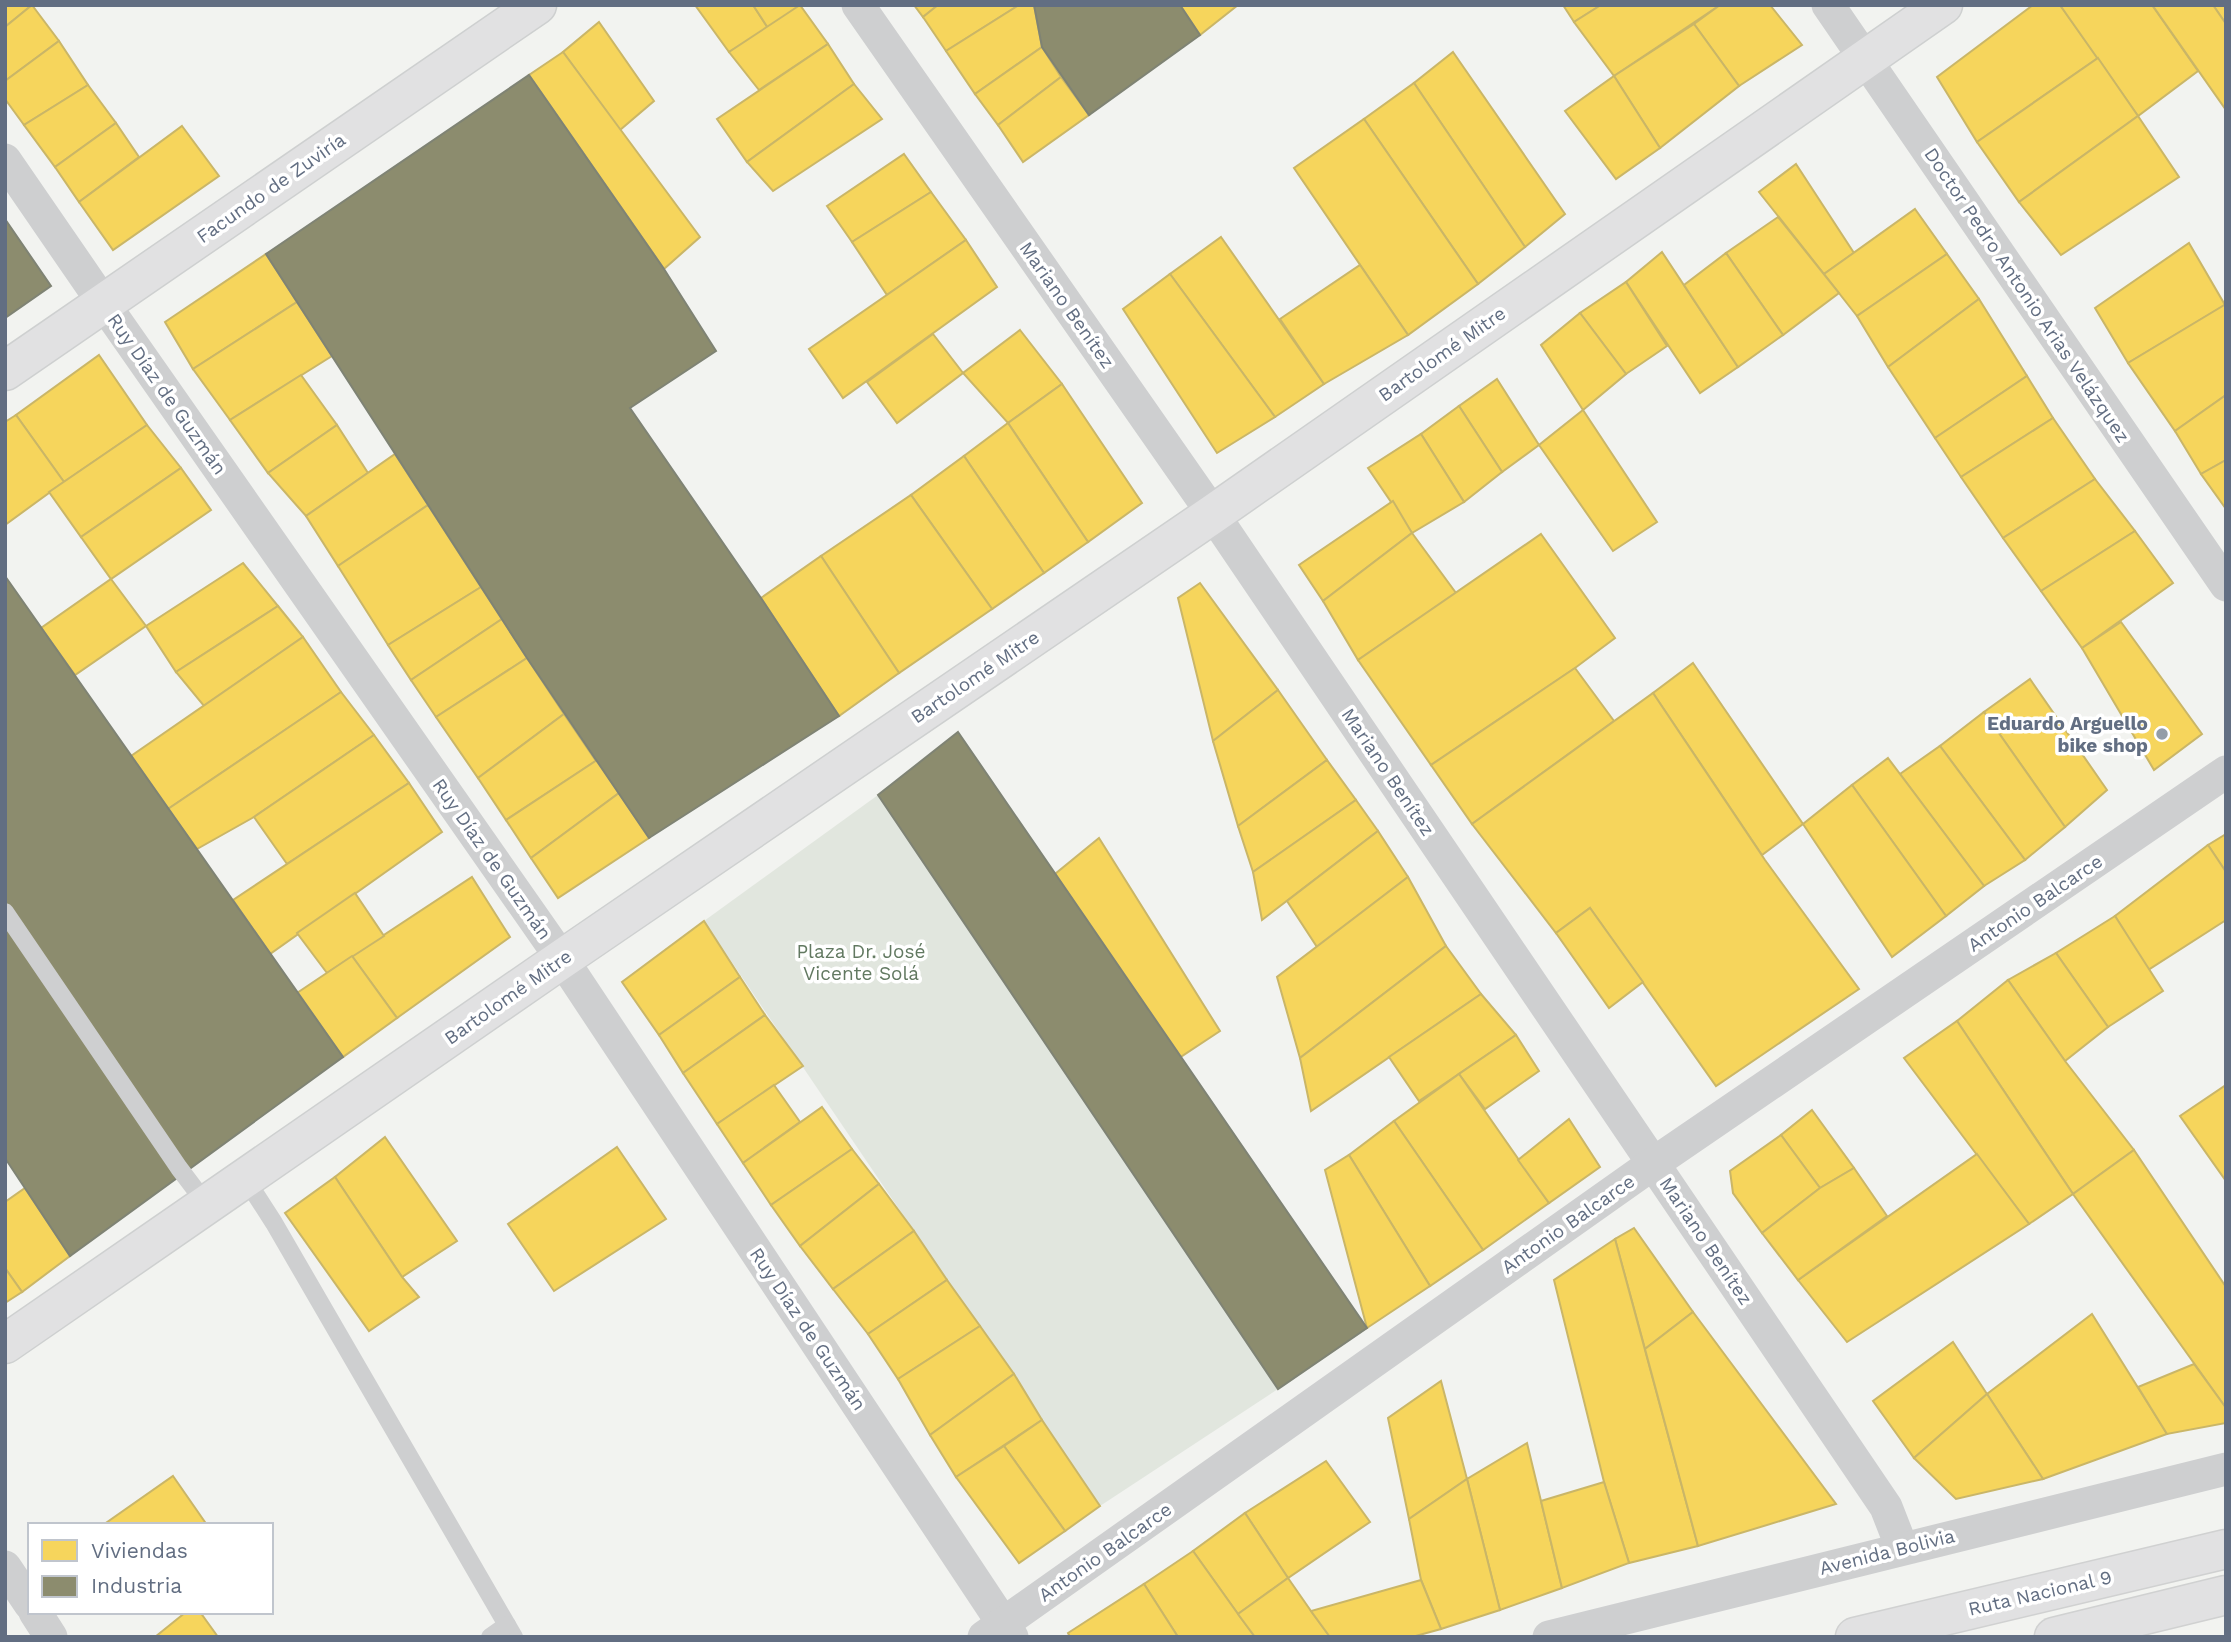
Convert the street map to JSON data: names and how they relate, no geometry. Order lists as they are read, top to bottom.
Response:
{
  "streets": {
    "street": [
      "Facundo de Zuviría",
      "Doctor Pedro Antonio Arias Velázquez",
      "Mariano Benítez",
      "Bartolomé Mitre",
      "Ruy Díaz de Guzmán",
      "Antonio Balcarce",
      "Avenida Bolivia",
      "Ruta Nacional 9"
    ]
  },
  "crossings": [
    ["Facundo de Zuviría", "Ruy Díaz de Guzmán"],
    ["Doctor Pedro Antonio Arias Velázquez", "Bartolomé Mitre"],
    ["Mariano Benítez", "Bartolomé Mitre"],
    ["Mariano Benítez", "Antonio Balcarce"],
    ["Mariano Benítez", "Avenida Bolivia"],
    ["Bartolomé Mitre", "Ruy Díaz de Guzmán"],
    ["Ruy Díaz de Guzmán", "Antonio Balcarce"]
  ],
  "parks": ["Plaza Dr. José Vicente Solá"],
  "places": ["Eduardo Arguello bike shop"],
  "legend": ["Viviendas", "Industria"]
}
